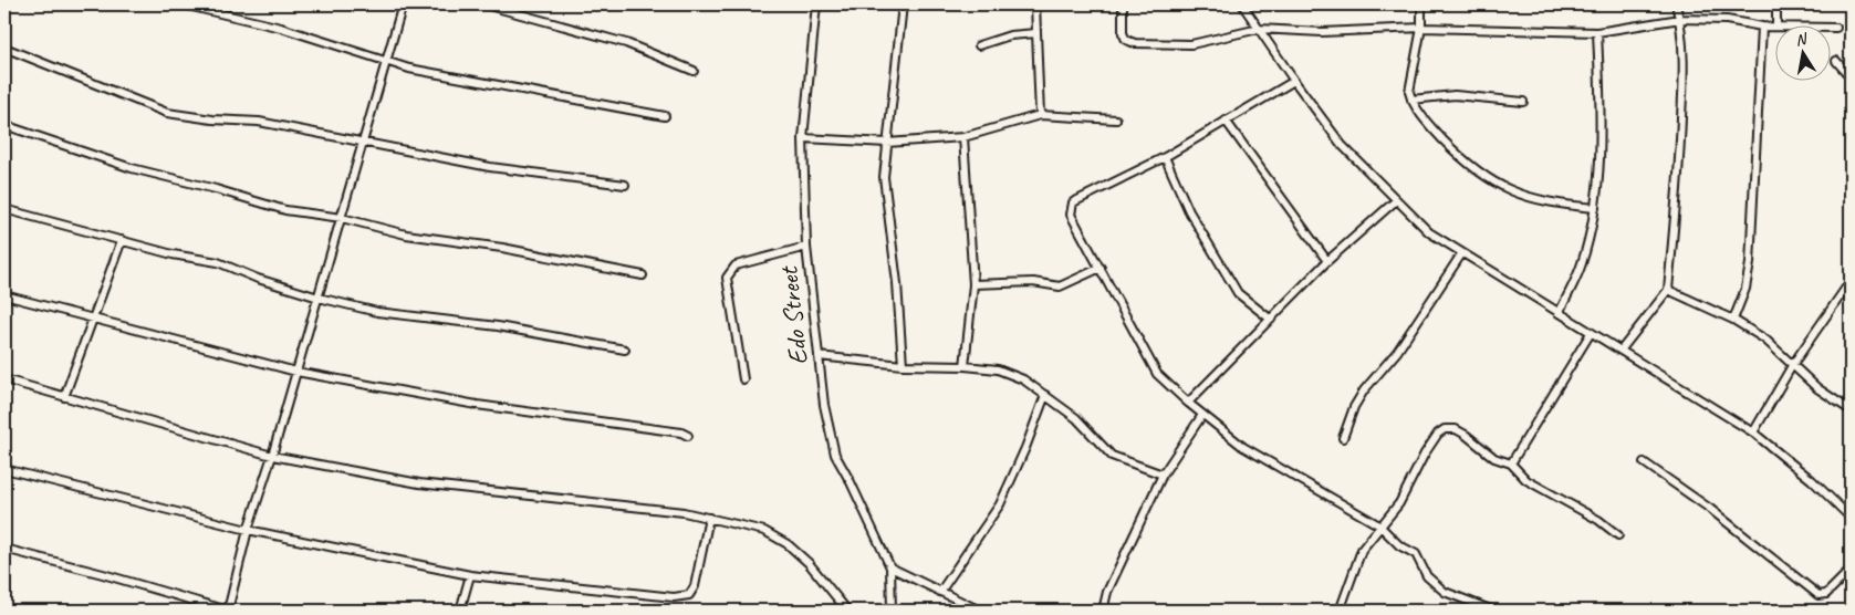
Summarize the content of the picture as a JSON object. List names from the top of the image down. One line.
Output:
{"streets":{"street":["Edo Street"]},"north":"top"}
